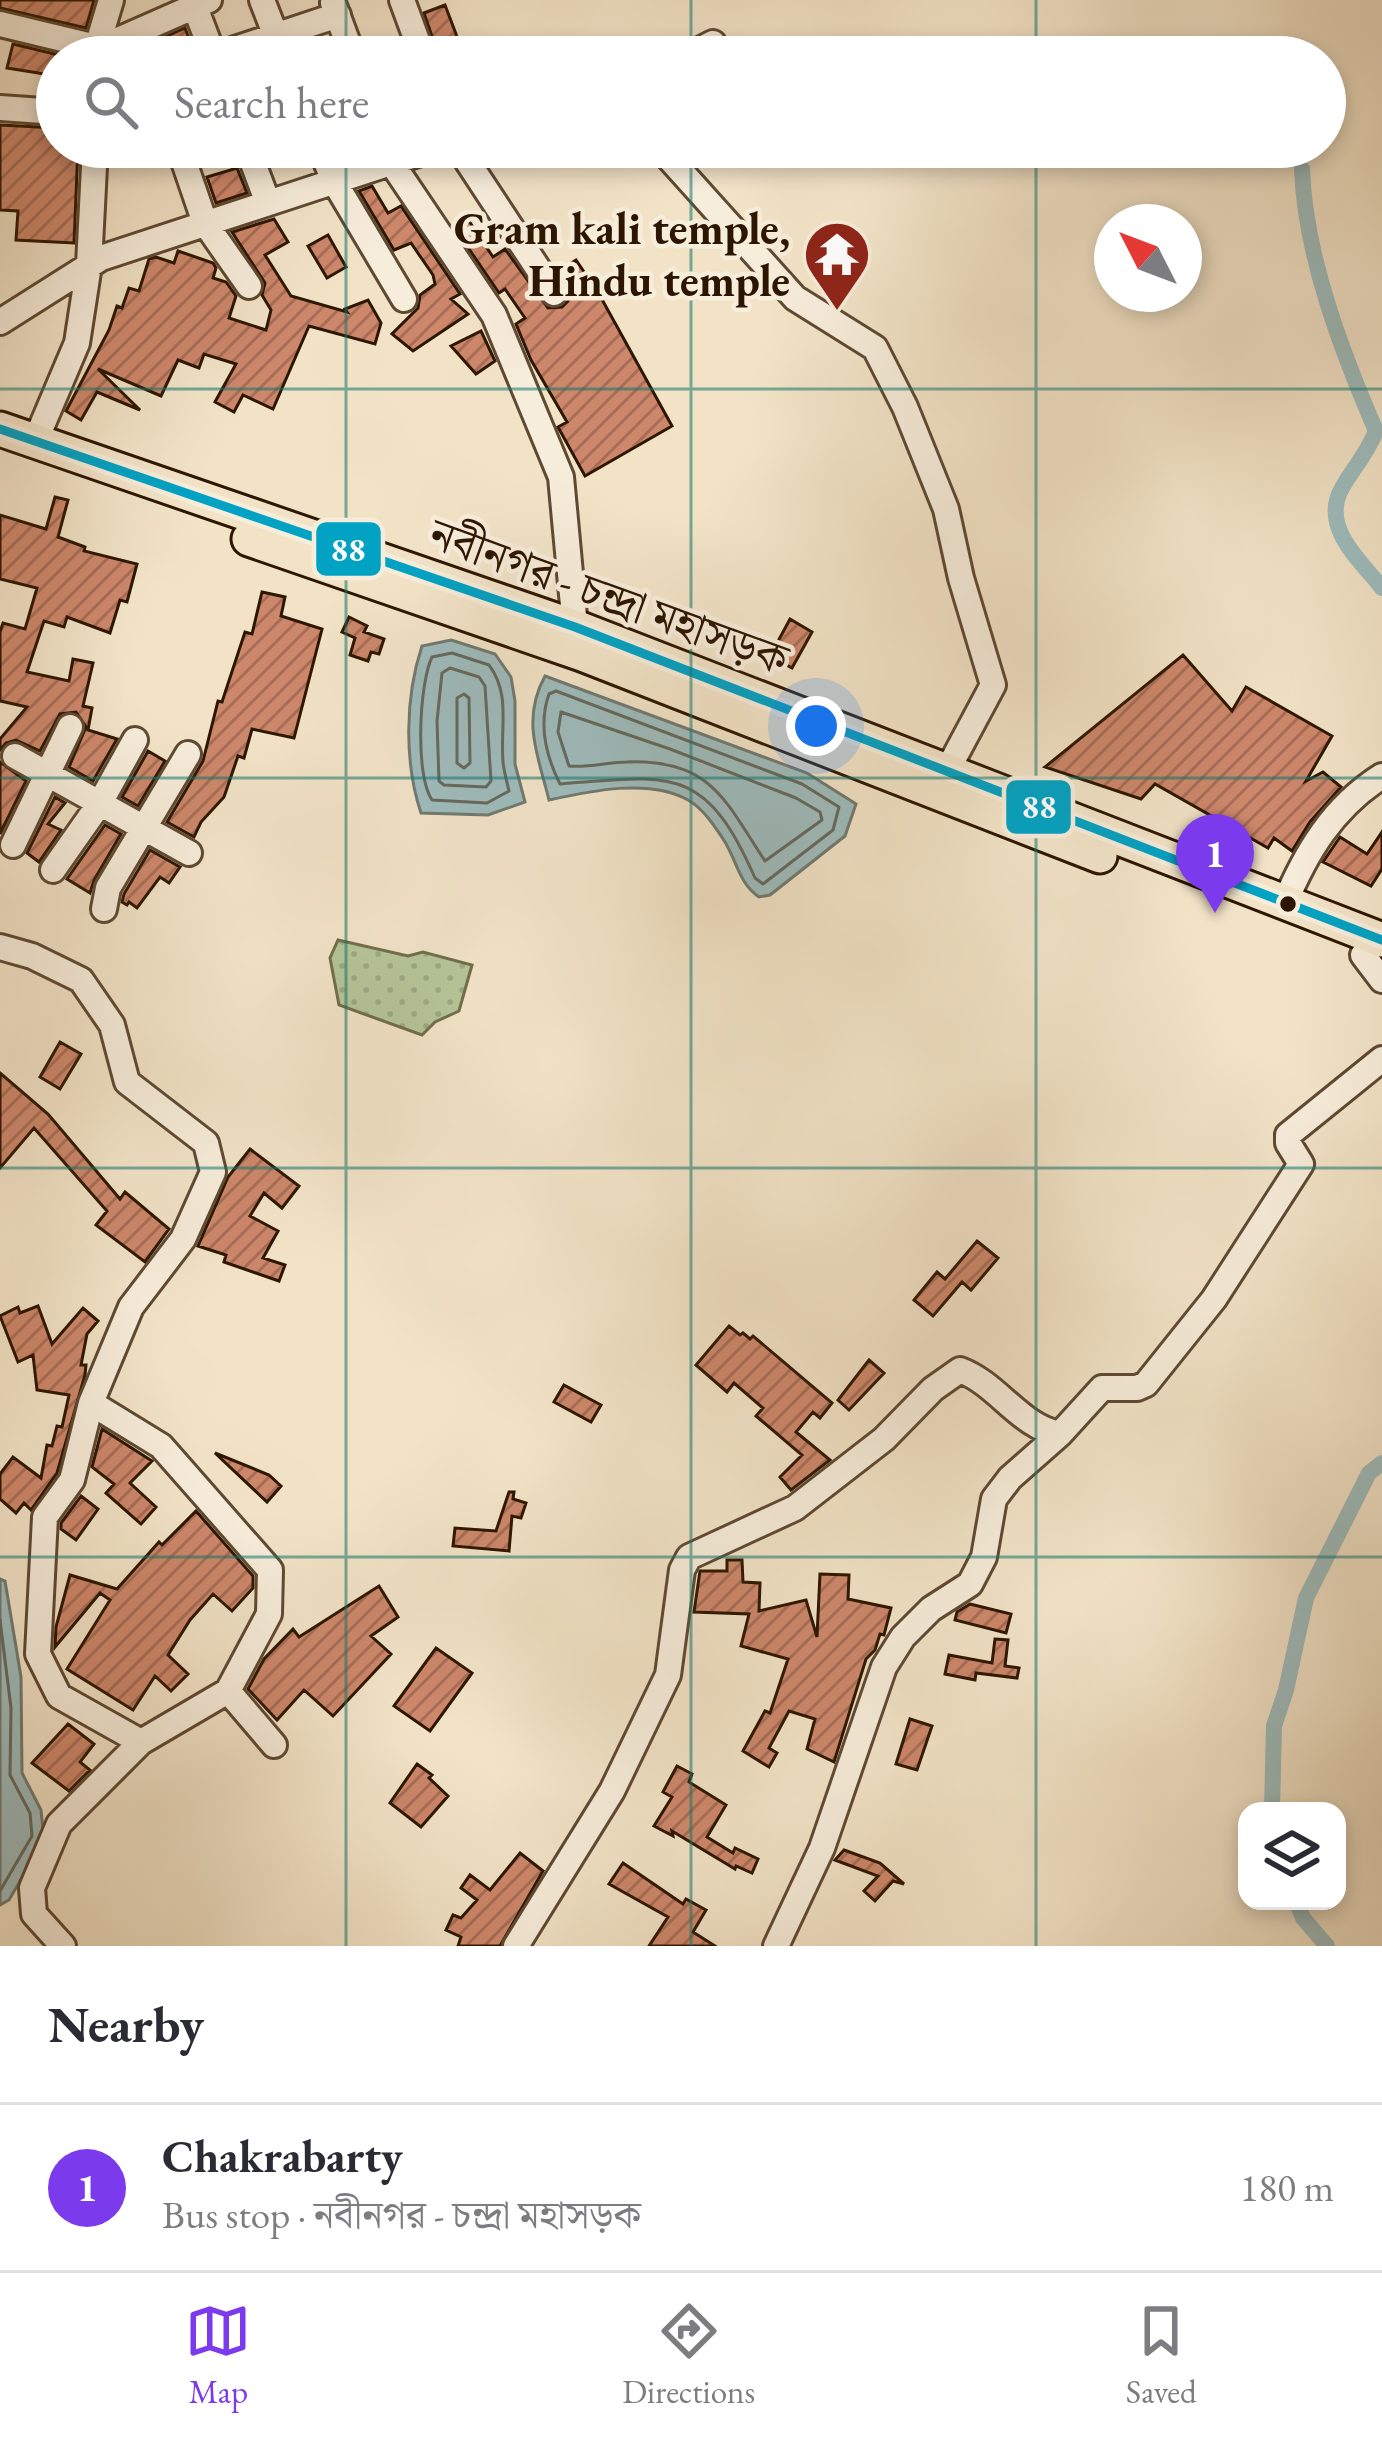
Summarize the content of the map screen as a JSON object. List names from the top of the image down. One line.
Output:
{"streets":{"highway":["নবীনগর - চন্দ্রা মহাসড়ক"]},"places":{"temple":["Gram kali temple, Hindu temple"]},"lines":["transit line 88"],"north":"top left","page":{"search":"Search here","pins":"1","heading":"Nearby","list":[{"mark":"1","name":"Chakrabarty","note":"Bus stop · নবীনগর - চন্দ্রা মহাসড়ক","value":"180 m"}],"nav":["Map","Directions","Saved"]}}
